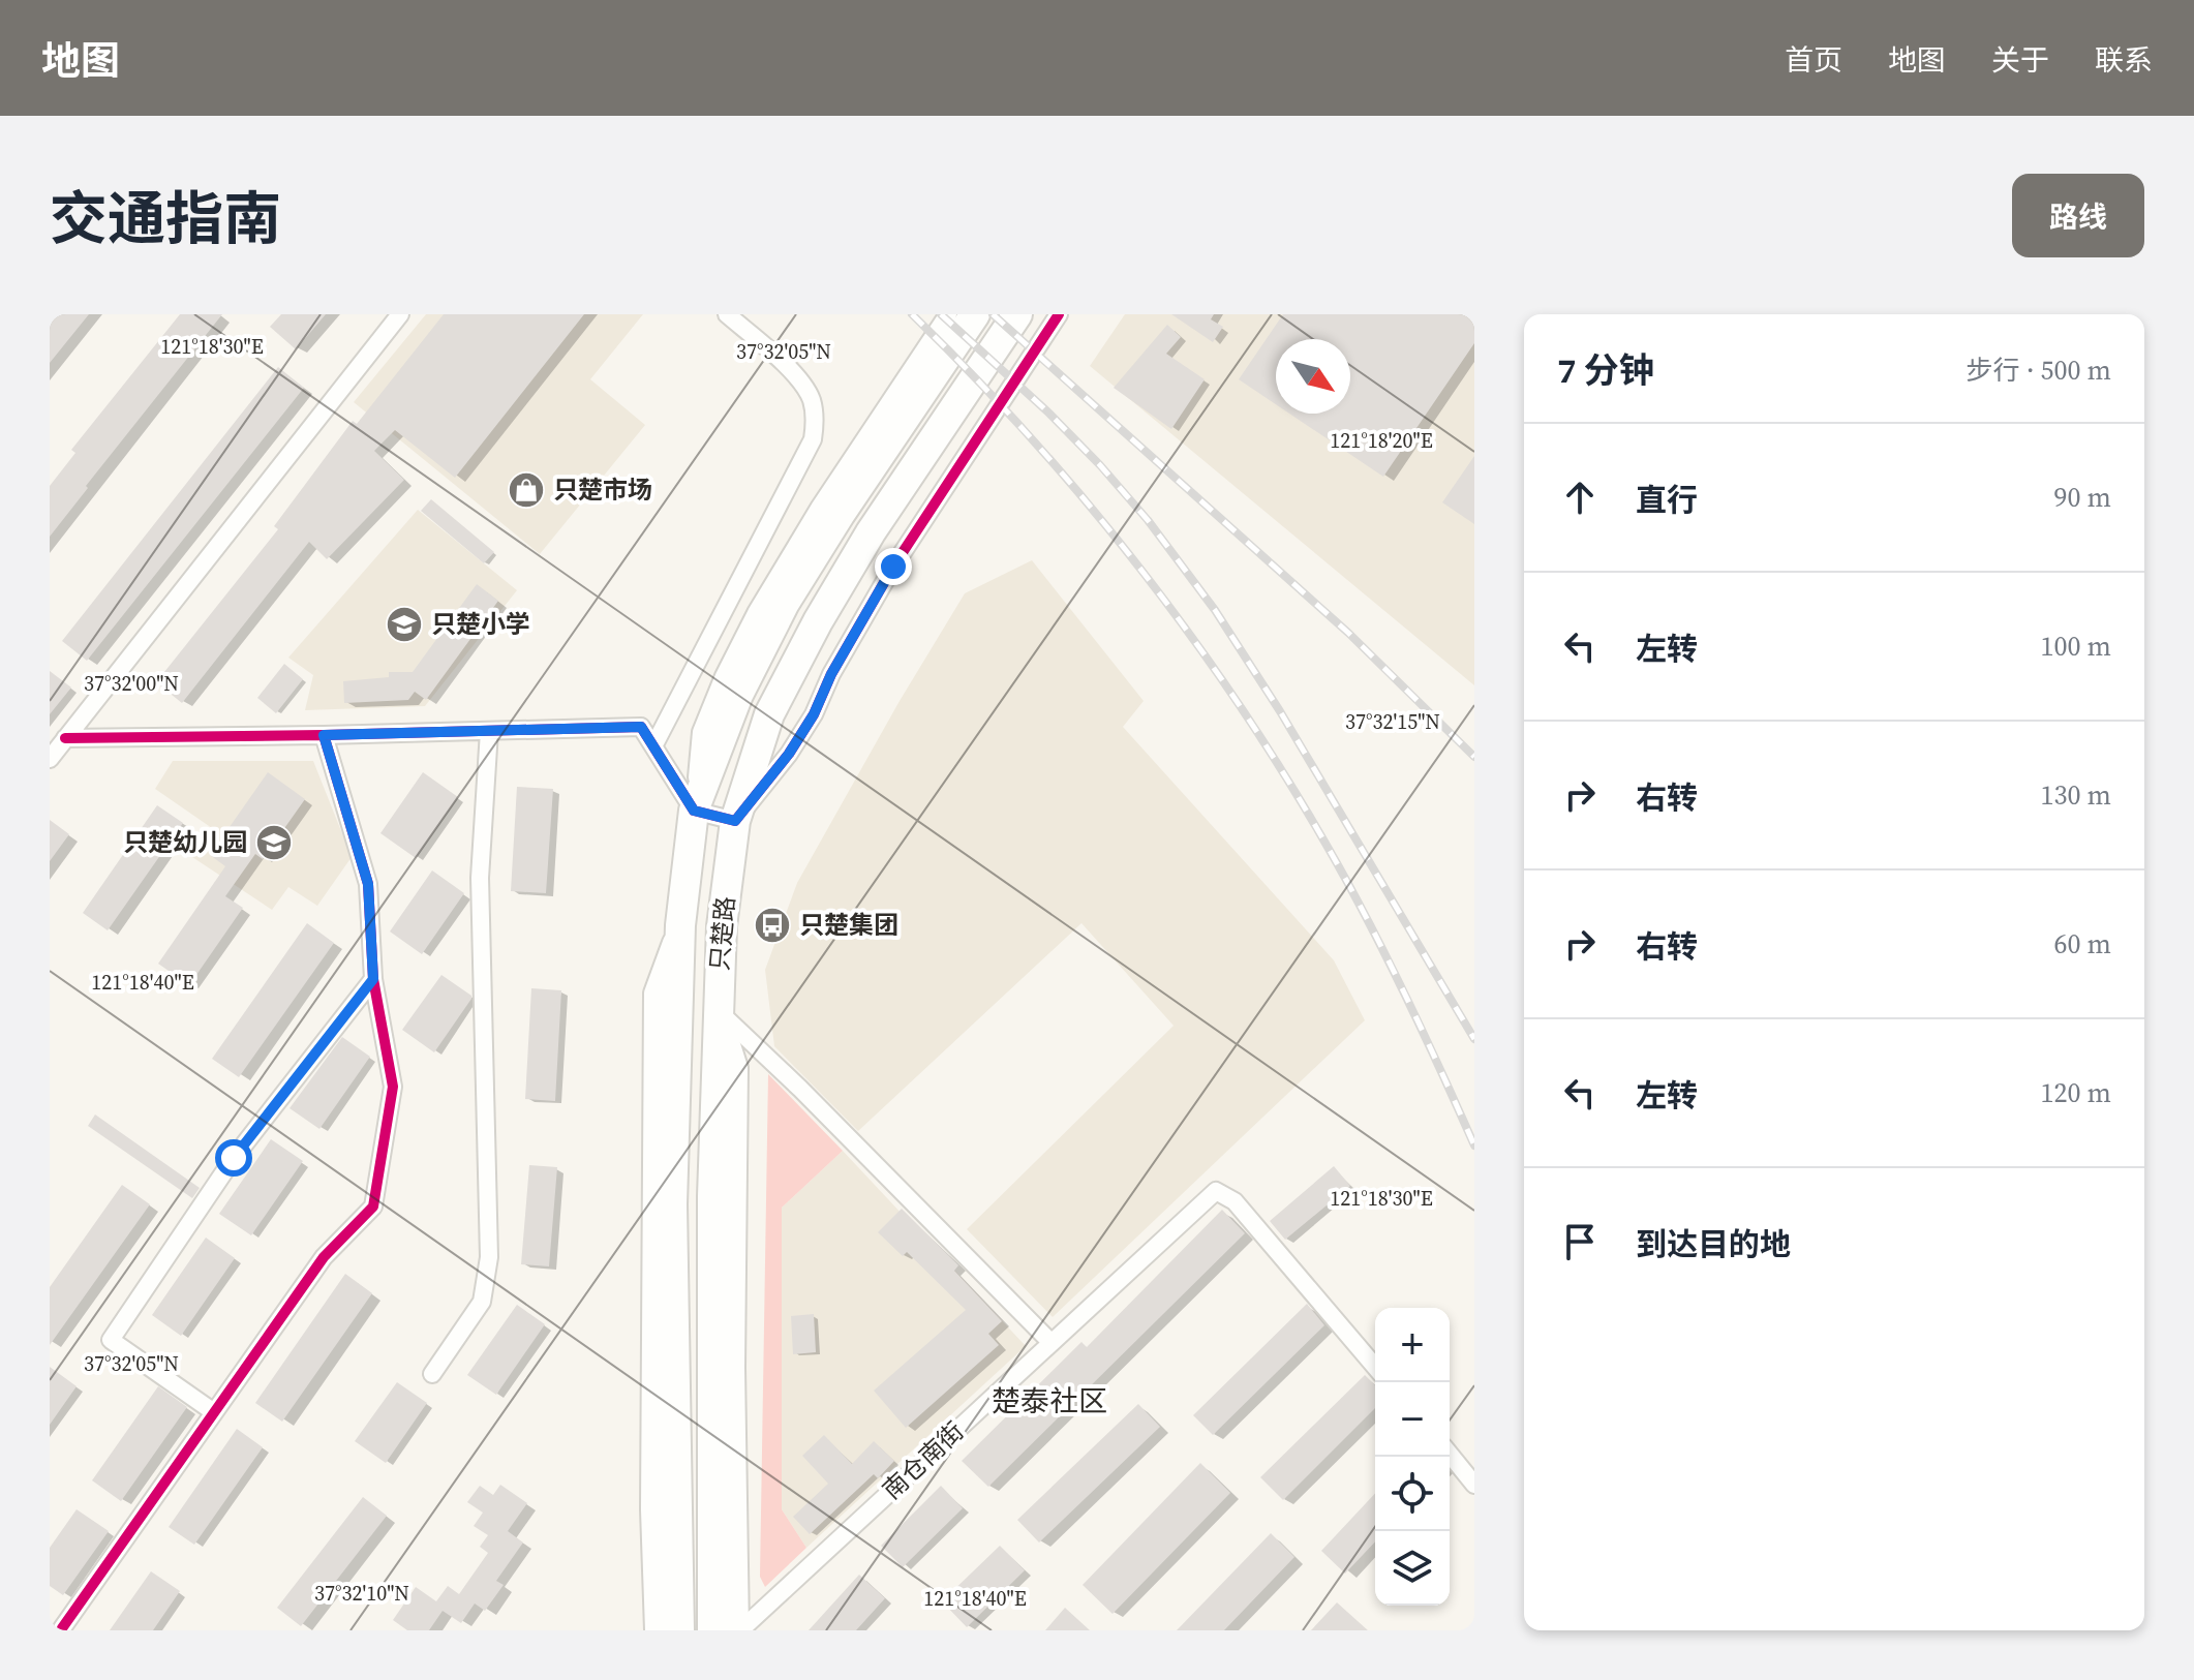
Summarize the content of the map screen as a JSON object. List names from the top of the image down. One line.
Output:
{"streets":{"highway":["只楚路"],"street":["南仓南街"]},"districts":["楚泰社区"],"places":{"shop":["只楚市场"],"school or university":["只楚小学","只楚幼儿园"],"bus stop":["只楚集团"]},"north":"bottom right","page":{"header":"地图","nav":["首页","地图","关于","联系"],"title":"交通指南","buttons":"路线","heading":["7 分钟","步行 · 500 m"],"list":[["直行","90 m"],["左转","100 m"],["右转","130 m"],["右转","60 m"],["左转","120 m"],"到达目的地"],"map_buttons":["+","−"]},"coordinates":["121°18'30\"E","37°32'05\"N","121°18'20\"E","37°32'00\"N","37°32'15\"N","121°18'40\"E","37°32'10\"N"]}
